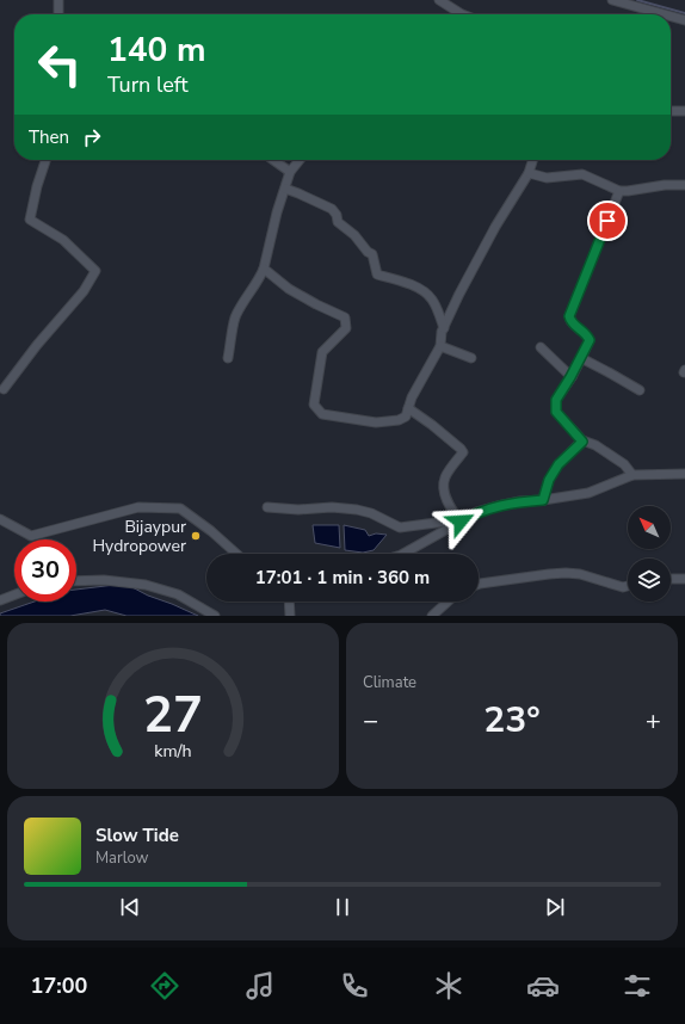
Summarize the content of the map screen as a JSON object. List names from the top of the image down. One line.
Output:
{"places":["Bijaypur Hydropower"],"north":"top left","page":{"turn":["140 m","Turn left"],"then":"Then","limit":"30","trip":"17:01 · 1 min · 360 m","tile":"Climate","heat":["−","23°","+"],"song":["Slow Tide","Marlow"],"tabs":"17:00","gauge":["27","km/h"]}}
